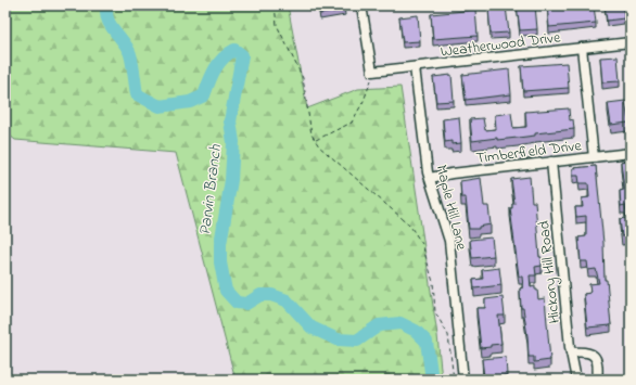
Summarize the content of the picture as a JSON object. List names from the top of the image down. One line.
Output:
{"streets":{"street":["Weatherwood Drive","Timberfield Drive","Maple Hill Lane","Hickory Hill Road"]},"crossings":[["Weatherwood Drive","Maple Hill Lane"],["Timberfield Drive","Maple Hill Lane"],["Timberfield Drive","Hickory Hill Road"]],"water":["Parvin Branch"]}
